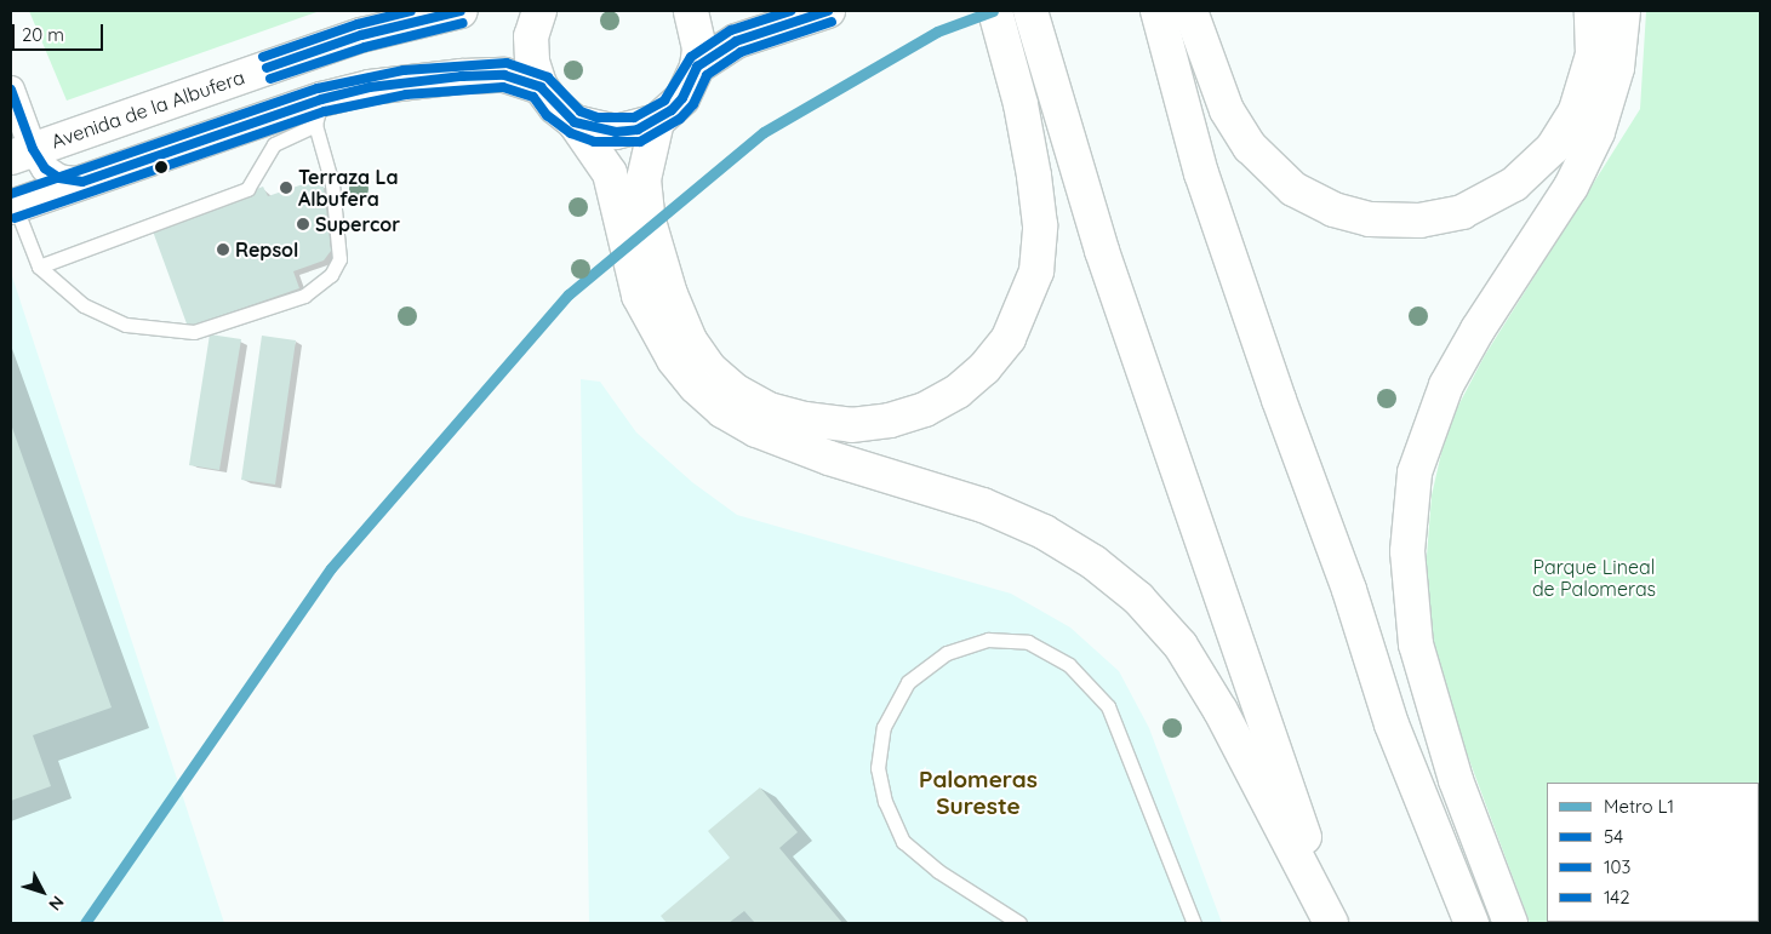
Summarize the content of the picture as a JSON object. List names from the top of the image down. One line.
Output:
{"streets":{"main road":["Avenida de la Albufera"]},"districts":["Palomeras Sureste"],"parks":["Parque Lineal de Palomeras"],"places":["Terraza La Albufera","Supercor","Repsol"],"lines":["metro line L1","transit line 54","transit line 142","transit line 103"],"legend":["Metro L1","54","103","142"],"scale_bar":"20 m","north":"bottom right"}
